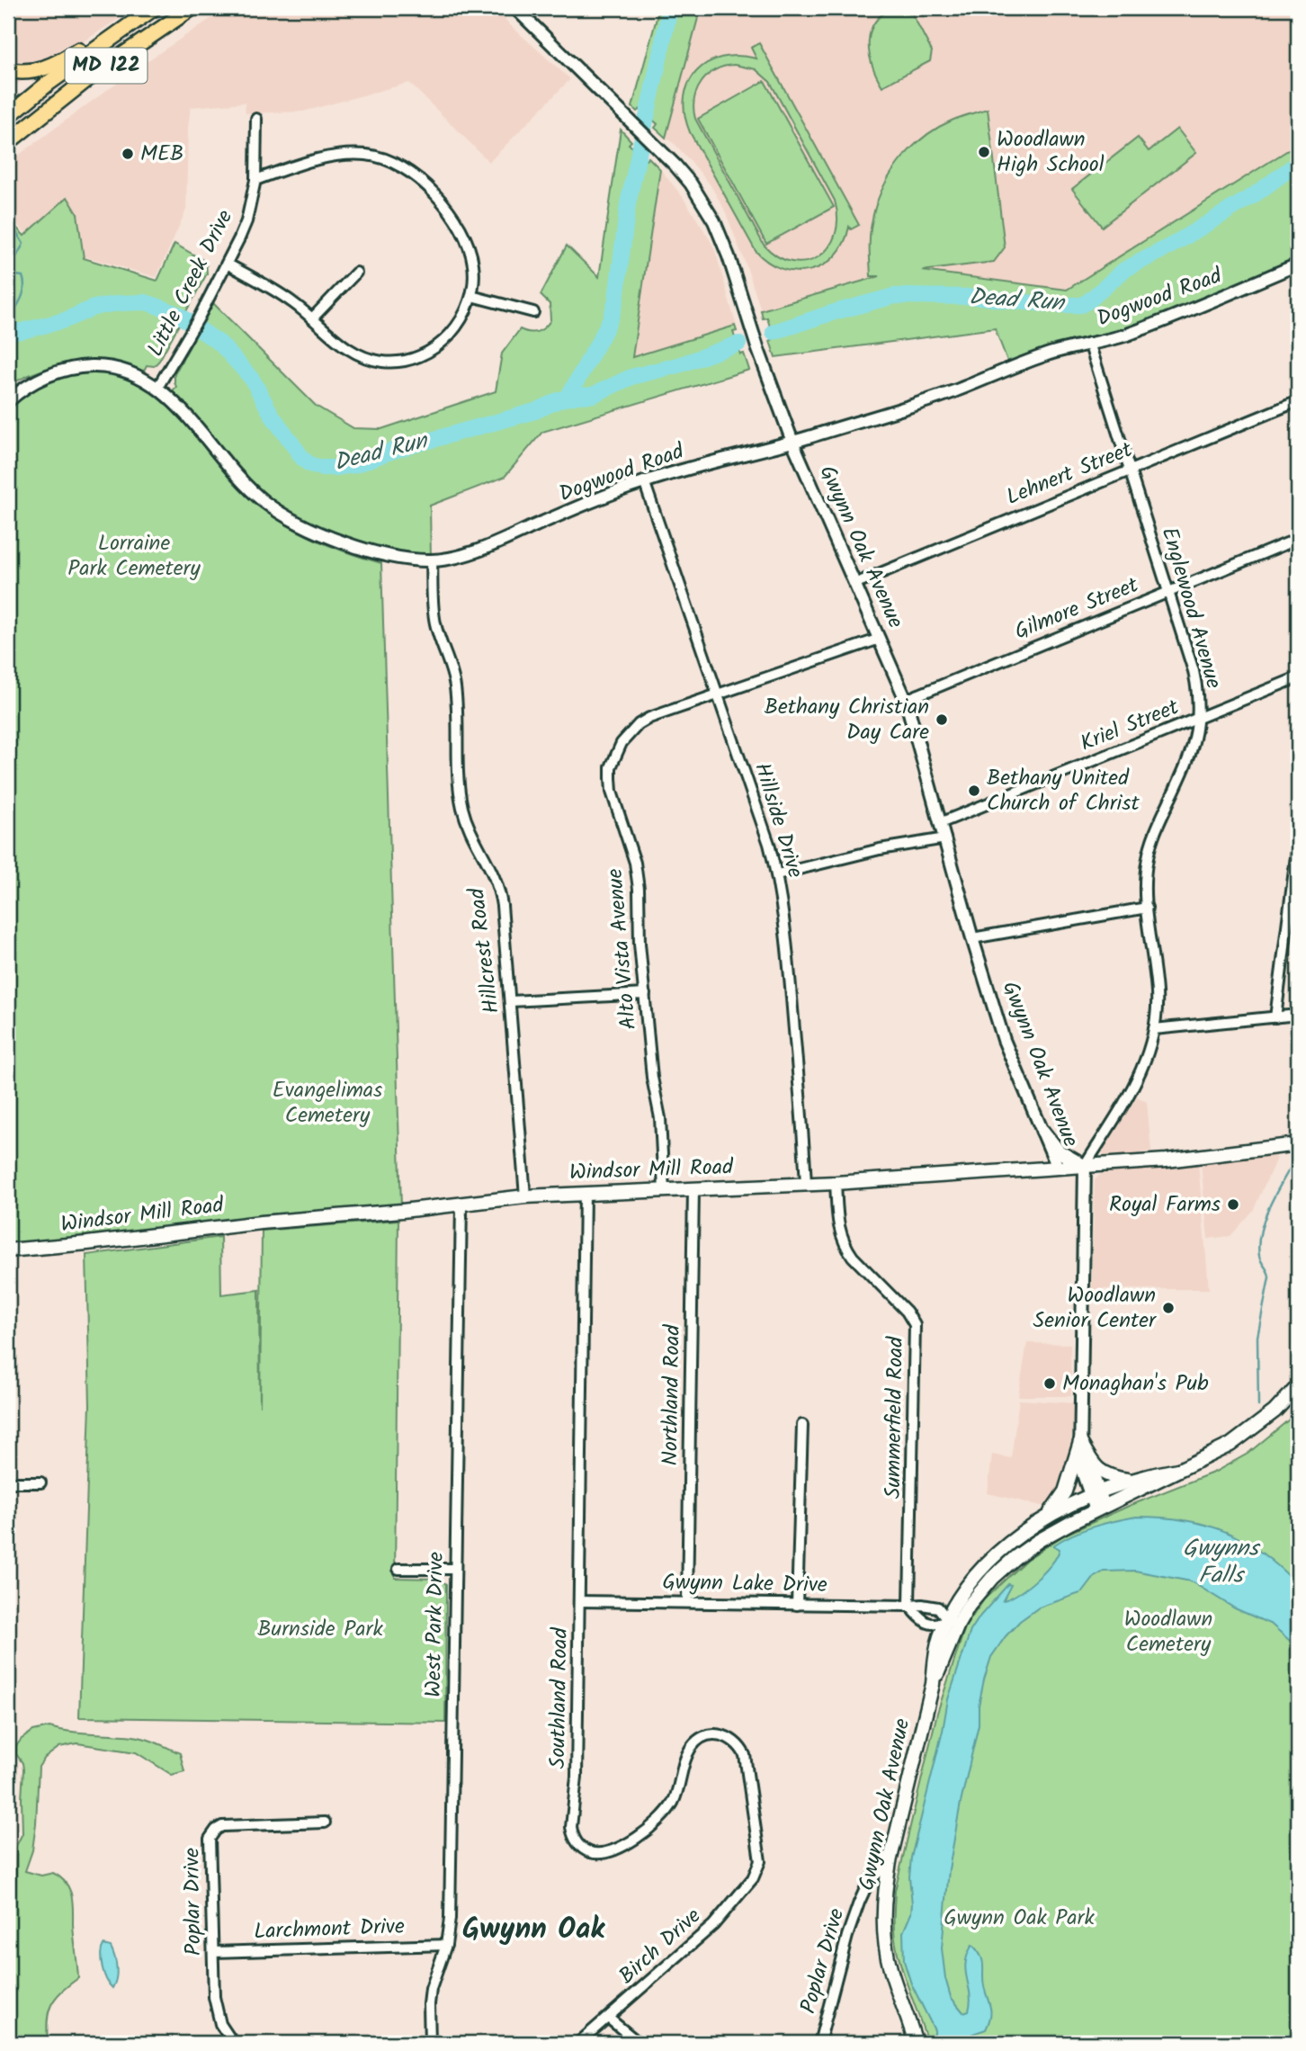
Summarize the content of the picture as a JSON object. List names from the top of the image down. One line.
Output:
{"streets":{"main road":["MD 122","Gwynn Oak Avenue","Windsor Mill Road"],"street":["Little Creek Drive","Dogwood Road","Lehnert Street","Englewood Avenue","Gilmore Street","Kriel Street","Hillside Drive","Alto Vista Avenue","Hillcrest Road","Northland Road","Summerfield Road","Gwynn Lake Drive","West Park Drive","Southland Road","Poplar Drive","Larchmont Drive","Birch Drive"]},"crossings":[["Little Creek Drive","Dogwood Road"],["Dogwood Road","Gwynn Oak Avenue"],["Dogwood Road","Englewood Avenue"],["Dogwood Road","Hillside Drive"],["Dogwood Road","Hillcrest Road"],["Lehnert Street","Gwynn Oak Avenue"],["Lehnert Street","Englewood Avenue"],["Gwynn Oak Avenue","Englewood Avenue"],["Gwynn Oak Avenue","Gilmore Street"],["Gwynn Oak Avenue","Kriel Street"],["Gwynn Oak Avenue","Alto Vista Avenue"],["Gwynn Oak Avenue","Windsor Mill Road"],["Gwynn Oak Avenue","Gwynn Lake Drive"],["Gwynn Oak Avenue","Poplar Drive"],["Englewood Avenue","Gilmore Street"],["Englewood Avenue","Kriel Street"],["Englewood Avenue","Windsor Mill Road"],["Hillside Drive","Alto Vista Avenue"],["Hillside Drive","Windsor Mill Road"],["Alto Vista Avenue","Windsor Mill Road"],["Hillcrest Road","Windsor Mill Road"],["Windsor Mill Road","Northland Road"],["Windsor Mill Road","Summerfield Road"],["Windsor Mill Road","West Park Drive"],["Windsor Mill Road","Southland Road"],["Northland Road","Gwynn Lake Drive"],["Summerfield Road","Gwynn Lake Drive"],["Gwynn Lake Drive","Southland Road"],["West Park Drive","Larchmont Drive"],["Southland Road","Birch Drive"],["Poplar Drive","Larchmont Drive"]],"districts":["Gwynn Oak"],"water":["Dead Run","Gwynns Falls"],"parks":["Lorraine Park Cemetery","Evangelimas Cemetery","Woodlawn Cemetery","Burnside Park","Gwynn Oak Park"],"places":["Woodlawn High School","MEB","Bethany Christian Day Care","Bethany United Church of Christ","Royal Farms","Woodlawn Senior Center","Monaghan's Pub"]}
